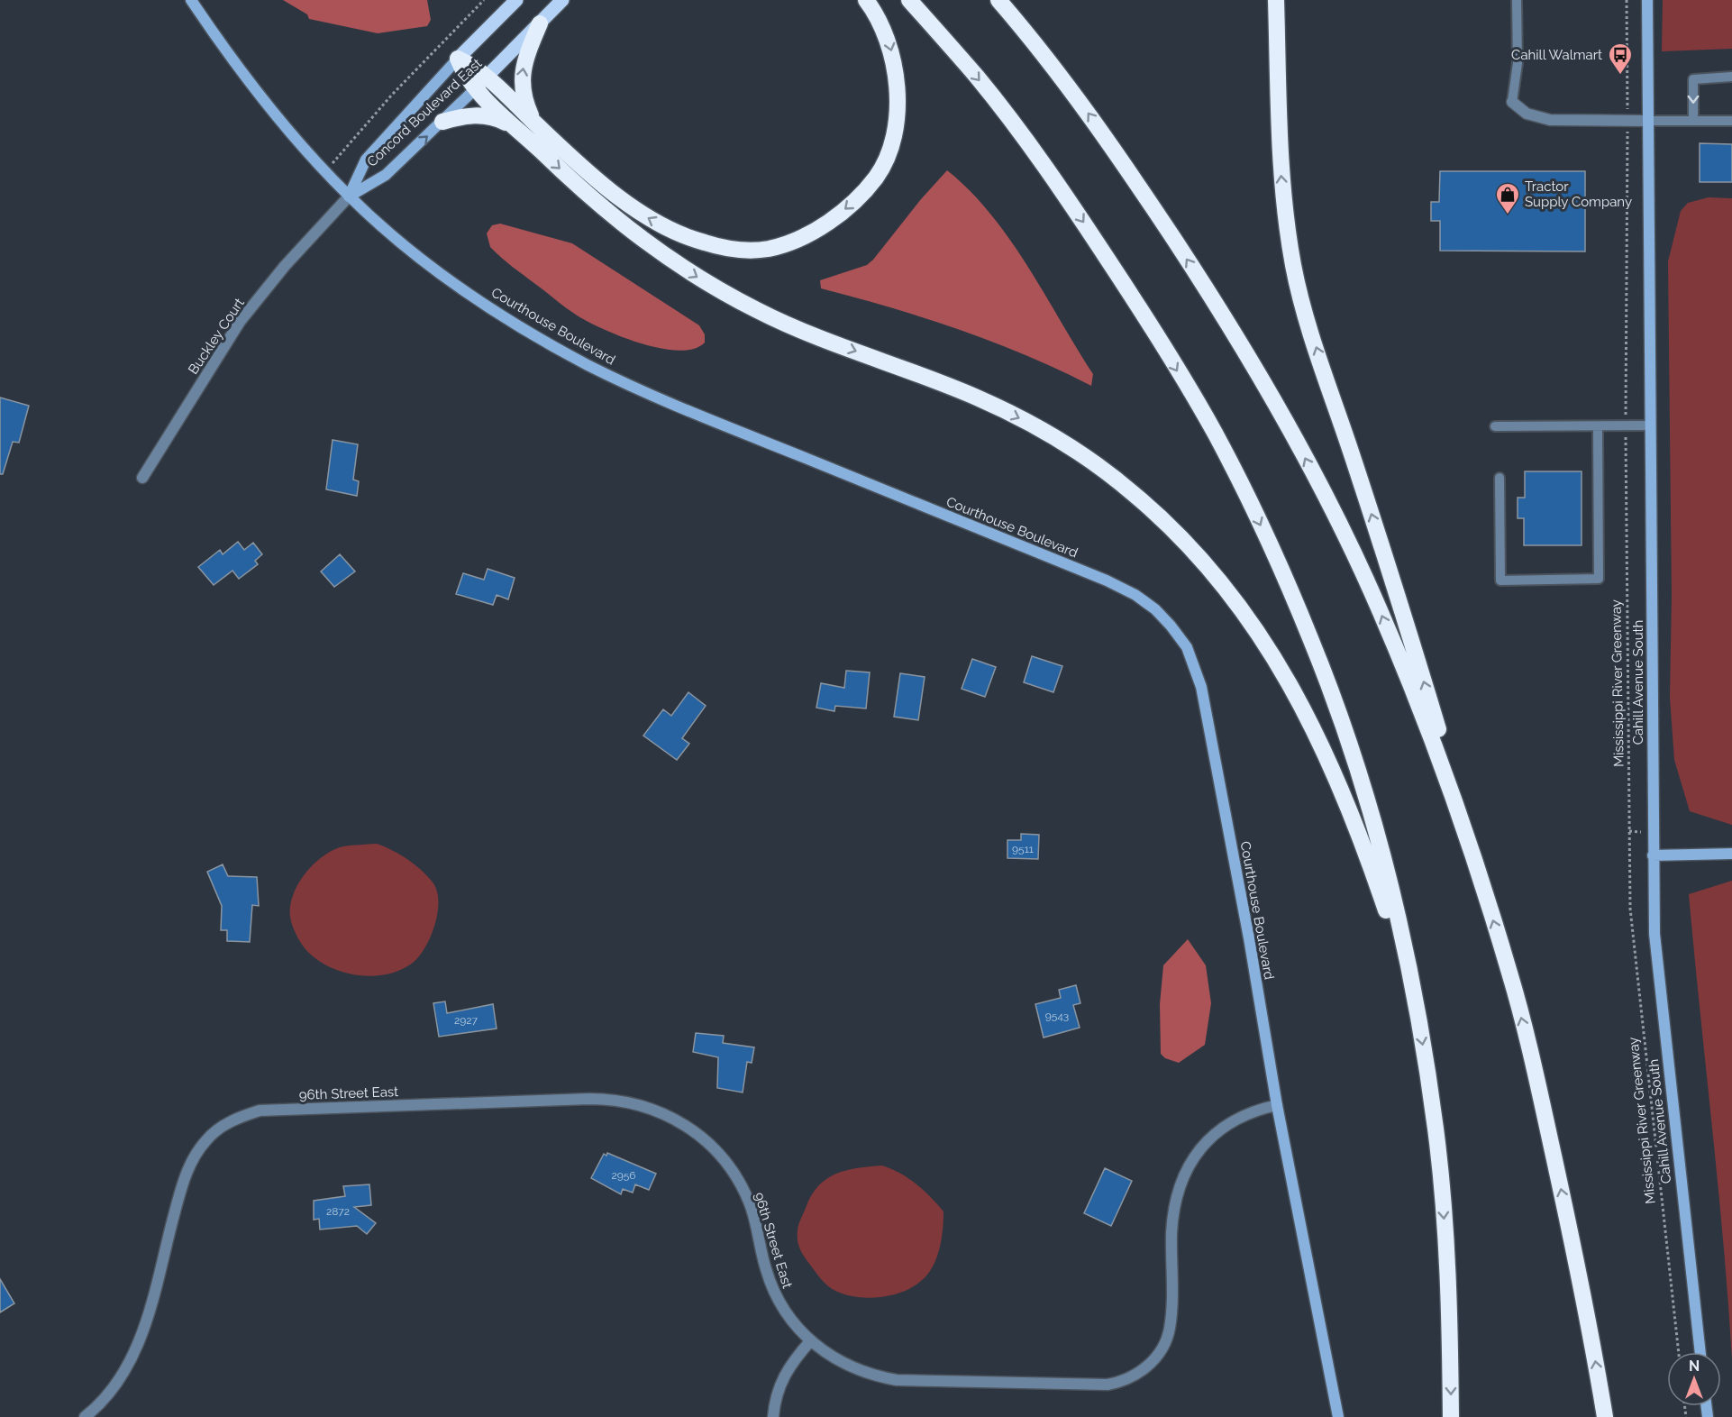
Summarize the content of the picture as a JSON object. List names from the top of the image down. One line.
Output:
{"streets":{"main road":["Concord Boulevard East"],"street":["Courthouse Boulevard","Buckley Court","Cahill Avenue South","96th Street East"],"path":["Mississippi River Greenway"]},"crossings":[["Concord Boulevard East","Courthouse Boulevard"],["Concord Boulevard East","Buckley Court"],["Courthouse Boulevard","Buckley Court"],["Courthouse Boulevard","96th Street East"]],"places":{"bus stop":["Cahill Walmart"],"shop":["Tractor Supply Company"]},"house_numbers":["9511","9543","2927","2956","2872"],"north":"top"}
